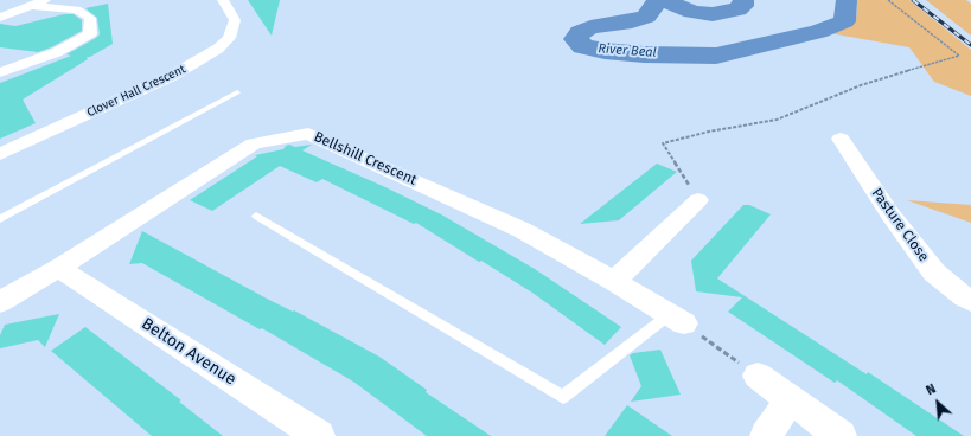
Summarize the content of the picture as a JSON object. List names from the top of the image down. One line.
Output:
{"streets":{"street":["Clover Hall Crescent","Bellshill Crescent","Pasture Close","Belton Avenue"]},"crossings":[["Bellshill Crescent","Belton Avenue"]],"water":["River Beal"],"north":"top left"}
